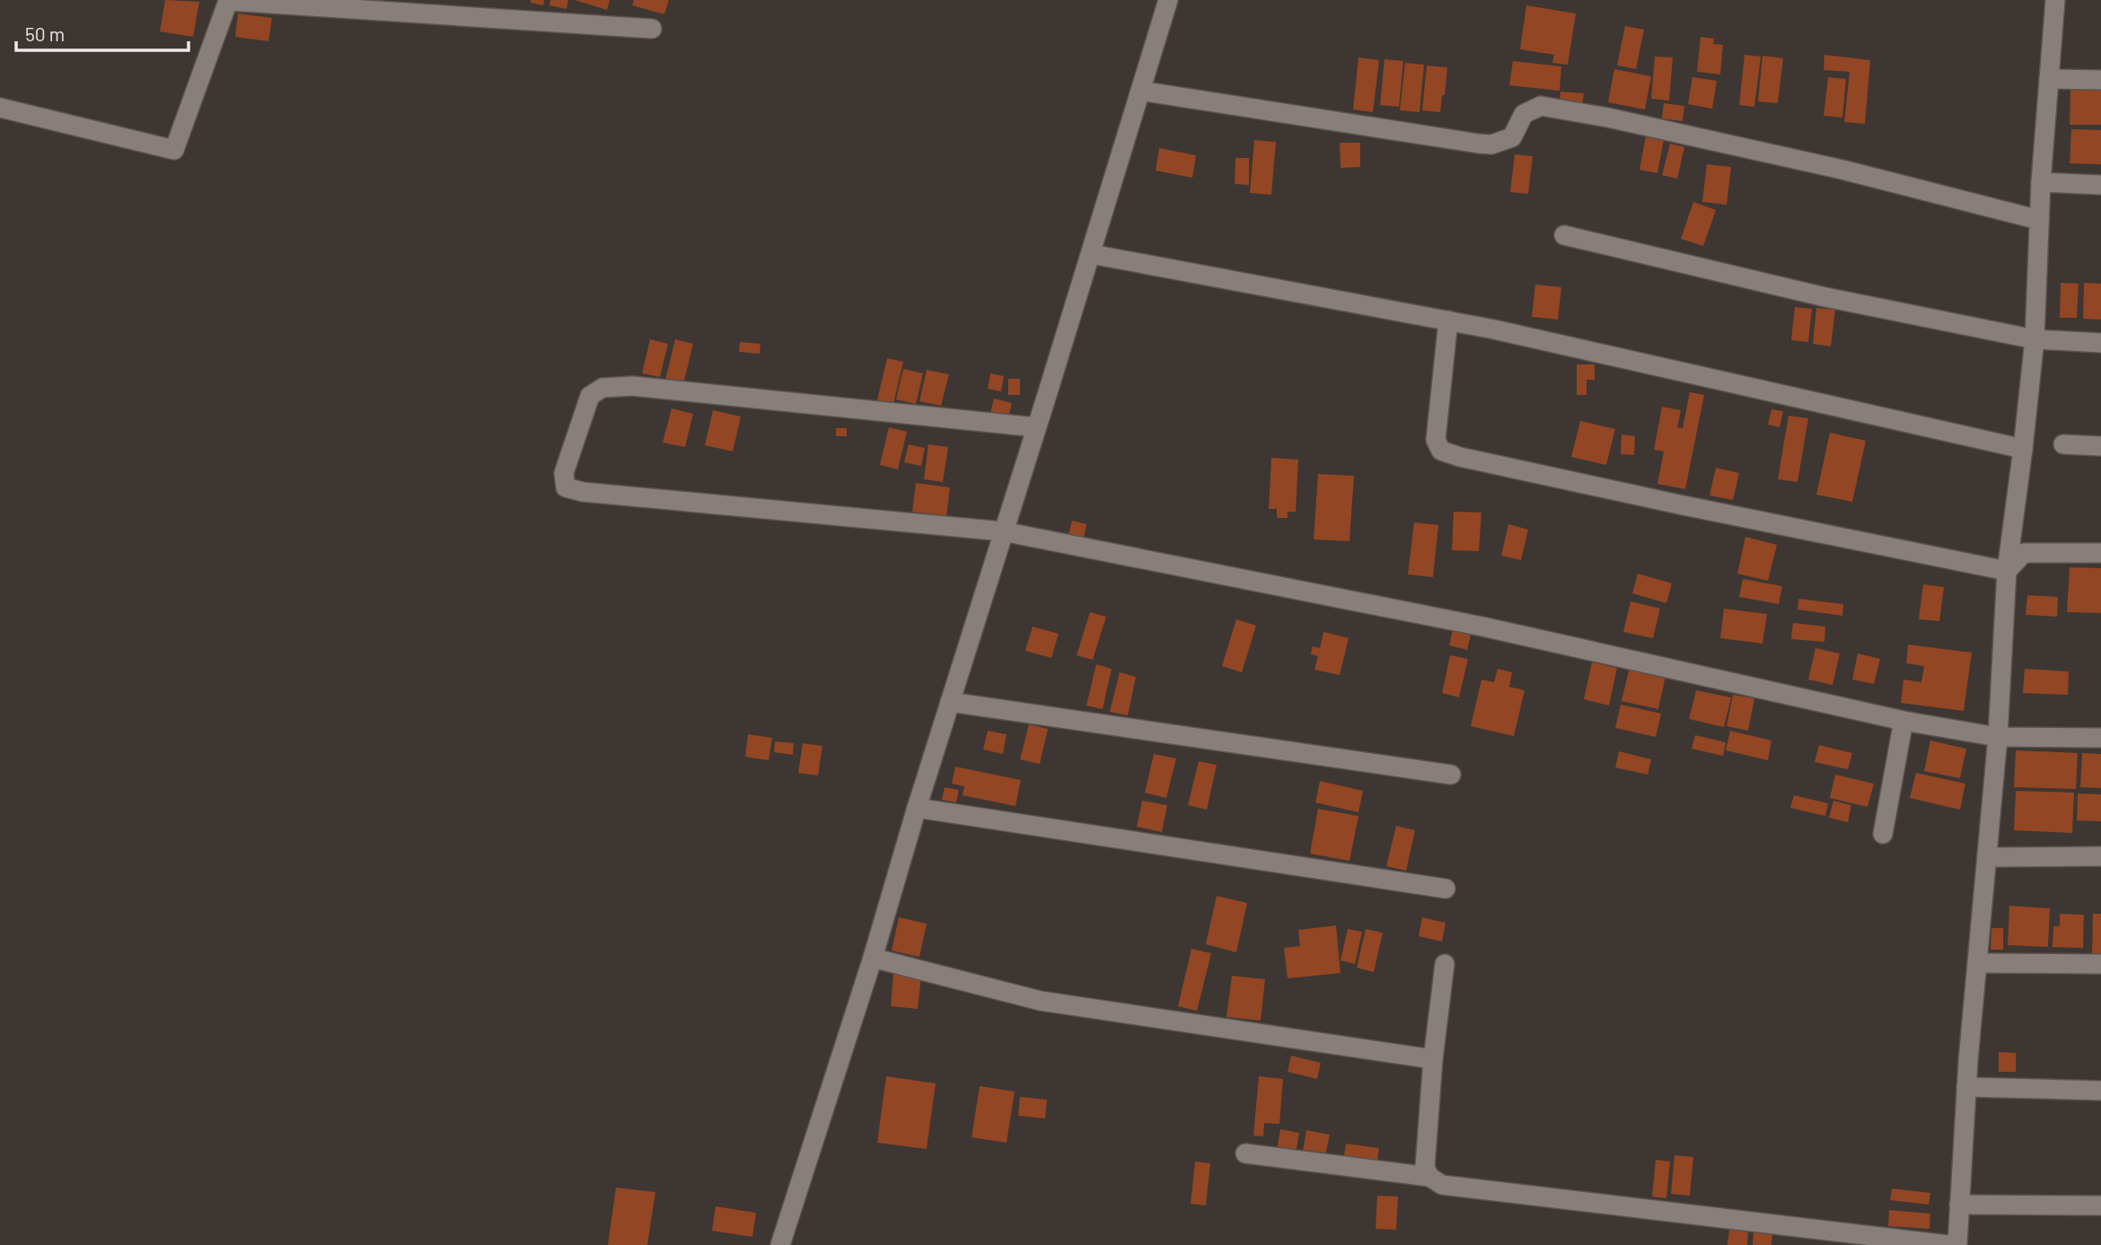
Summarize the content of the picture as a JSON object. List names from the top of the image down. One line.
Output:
{"scale_bar":"50 m"}
